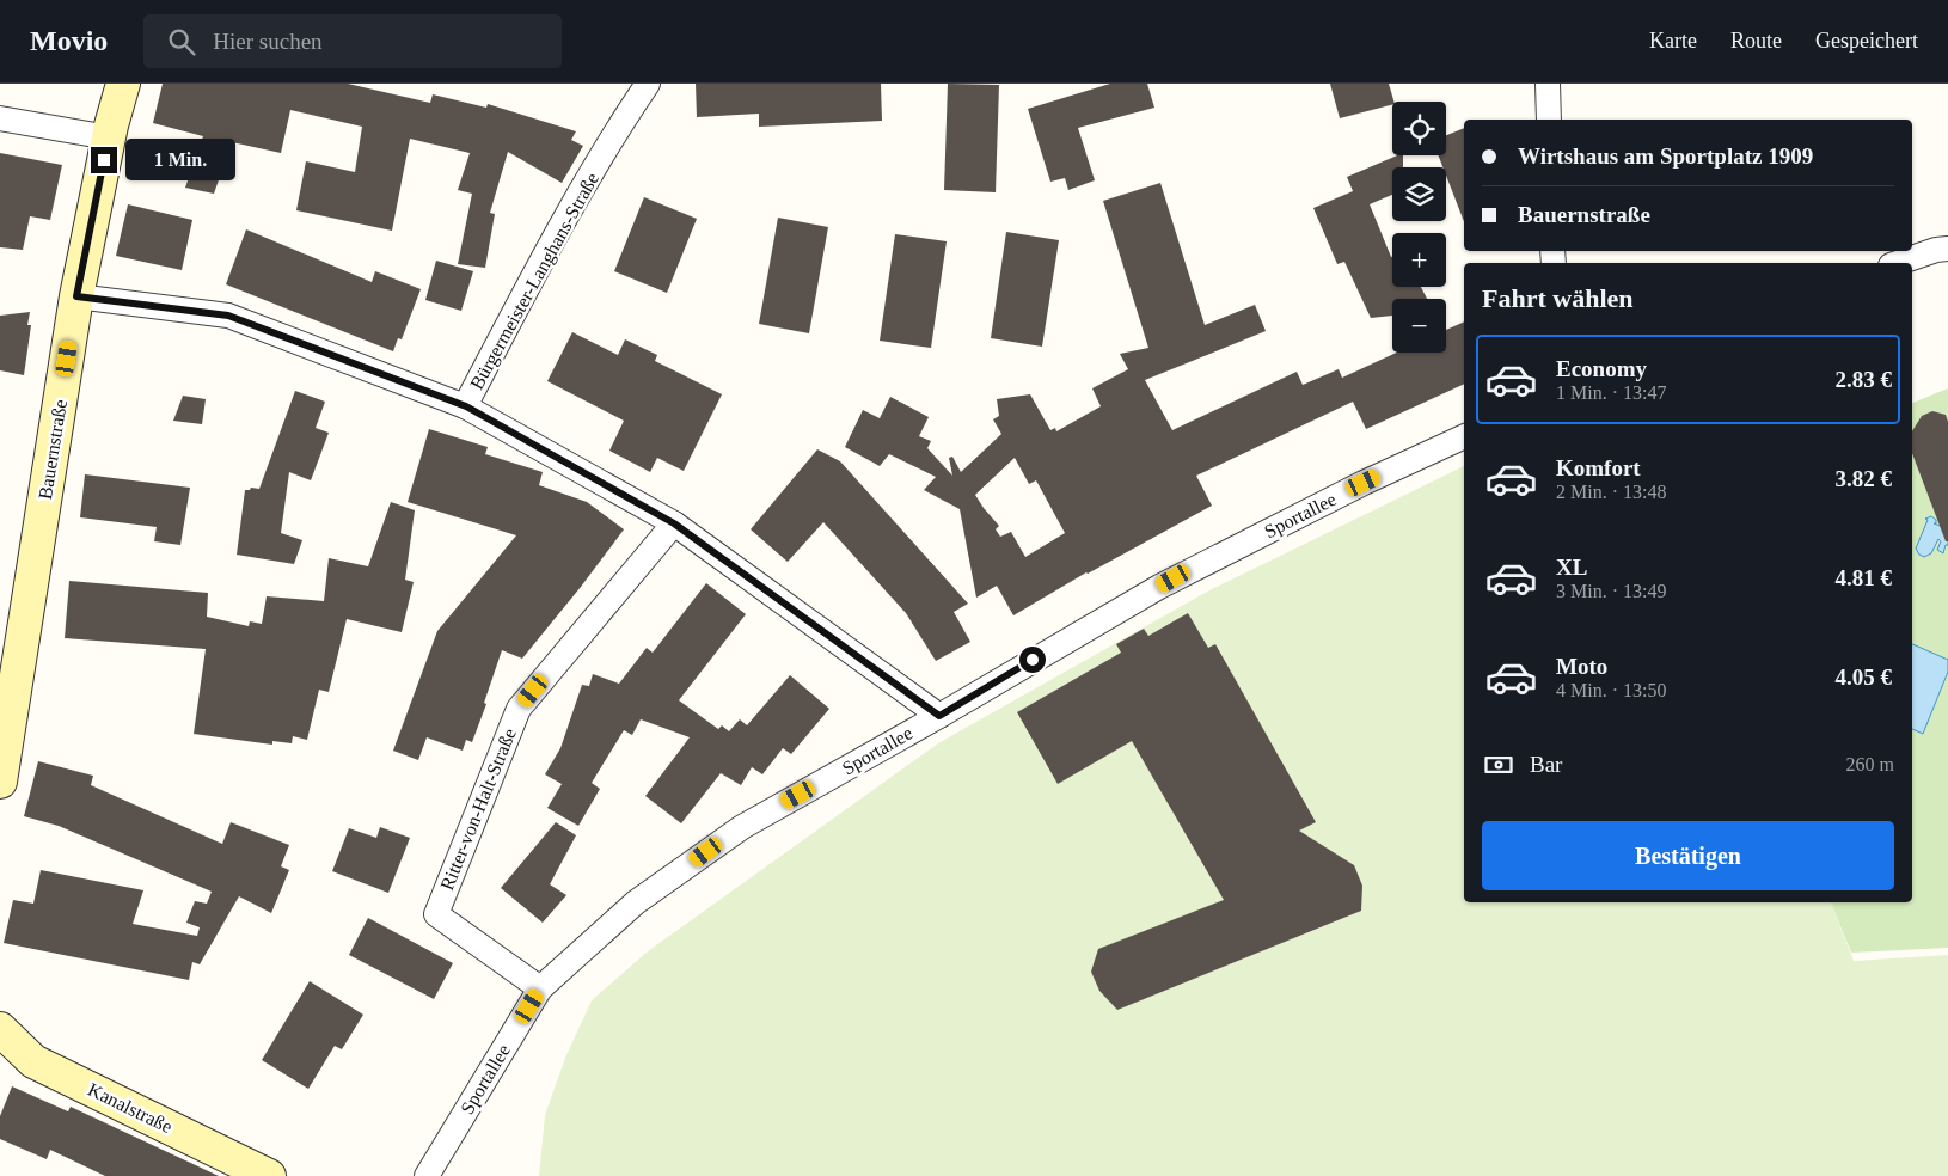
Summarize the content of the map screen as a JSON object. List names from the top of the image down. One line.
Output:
{"streets":{"main road":["Bauernstraße","Kanalstraße"],"street":["Bürgermeister-Langhans-Straße","Sportallee","Ritter-von-Halt-Straße"]},"crossings":[["Bürgermeister-Langhans-Straße","Bauernstraße"],["Sportallee","Ritter-von-Halt-Straße"]],"page":{"header":"Movio","search":"Hier suchen","nav":["Karte","Route","Gespeichert"],"map_buttons":["+","−"],"banner":["Wirtshaus am Sportplatz 1909","Bauernstraße"],"bubble":"1 Min.","heading":"Fahrt wählen","list":[{"name":"Economy","note":"1 Min. · 13:47","value":"2.83 €"},{"name":"Komfort","note":"2 Min. · 13:48","value":"3.82 €"},{"name":"XL","note":"3 Min. · 13:49","value":"4.81 €"},{"name":"Moto","note":"4 Min. · 13:50","value":"4.05 €"}],"pay":["Bar","260 m"],"buttons":"Bestätigen"}}
